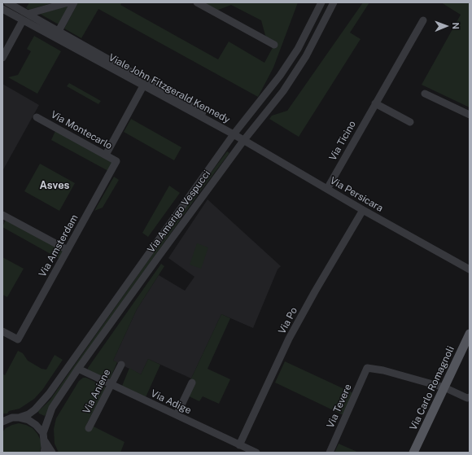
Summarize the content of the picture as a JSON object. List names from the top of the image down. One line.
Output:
{"streets":{"main road":["Via Carlo Romagnoli"],"street":["Viale John Fitzgerald Kennedy","Via Montecarlo","Via Ticino","Via Persicara","Via Amerigo Vespucci","Via Amsterdam","Via Po","Via Aniene","Via Adige","Via Tevere"]},"crossings":[["Viale John Fitzgerald Kennedy","Via Persicara"],["Viale John Fitzgerald Kennedy","Via Amerigo Vespucci"],["Via Montecarlo","Via Amsterdam"],["Via Ticino","Via Persicara"],["Via Persicara","Via Amerigo Vespucci"],["Via Persicara","Via Po"],["Via Amerigo Vespucci","Via Adige"],["Via Po","Via Adige"],["Via Carlo Romagnoli","Via Tevere"],["Via Aniene","Via Adige"]],"districts":["Asves"],"north":"right"}
